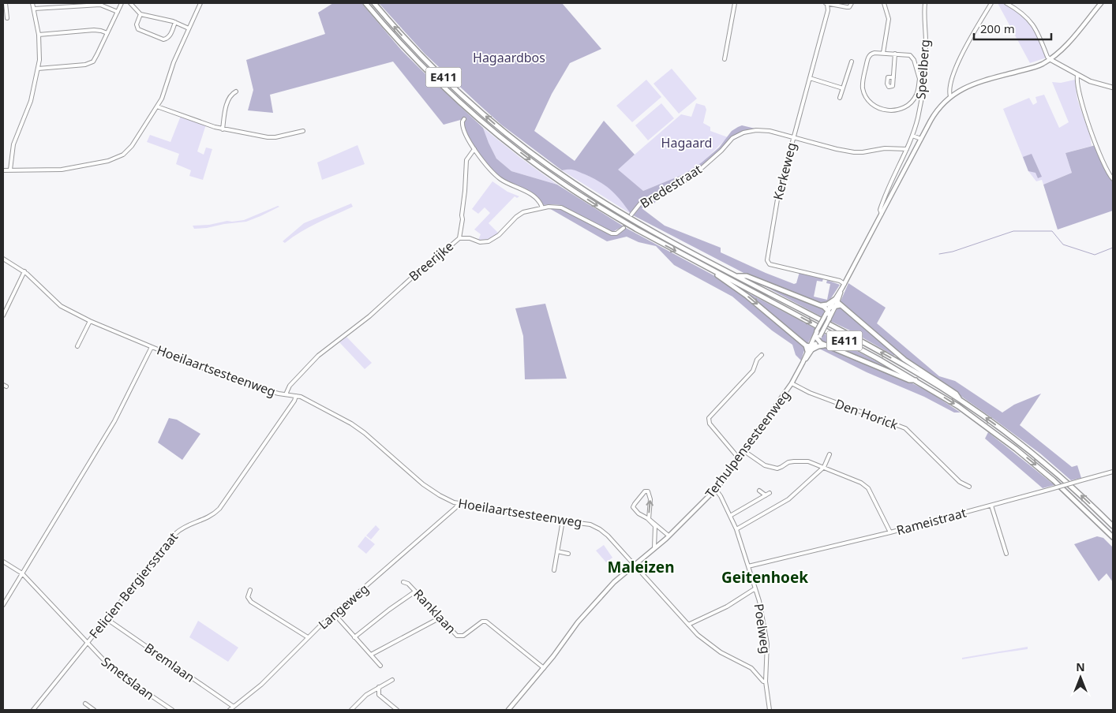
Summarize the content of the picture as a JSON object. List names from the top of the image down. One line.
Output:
{"streets":{"highway":["E411"],"main road":["Terhulpensesteenweg"],"street":["Speelberg","Kerkeweg","Bredestraat","Breerijke","Hoeilaartsesteenweg","Den Horick","Rameistraat","Felicien Bergiersstraat","Langeweg","Ranklaan","Poelweg","Bremlaan","Smetslaan"]},"crossings":[["Speelberg","Bredestraat"],["Kerkeweg","Bredestraat"],["Breerijke","Hoeilaartsesteenweg"],["Hoeilaartsesteenweg","Terhulpensesteenweg"],["Hoeilaartsesteenweg","Felicien Bergiersstraat"],["Hoeilaartsesteenweg","Langeweg"],["Hoeilaartsesteenweg","Poelweg"],["Den Horick","Terhulpensesteenweg"],["Terhulpensesteenweg","Ranklaan"],["Terhulpensesteenweg","Poelweg"],["Rameistraat","Poelweg"],["Felicien Bergiersstraat","Bremlaan"],["Felicien Bergiersstraat","Smetslaan"],["Langeweg","Bremlaan"]],"districts":["Maleizen","Geitenhoek"],"parks":["Hagaardbos","Hagaard"],"scale_bar":"200 m","north":"top"}
